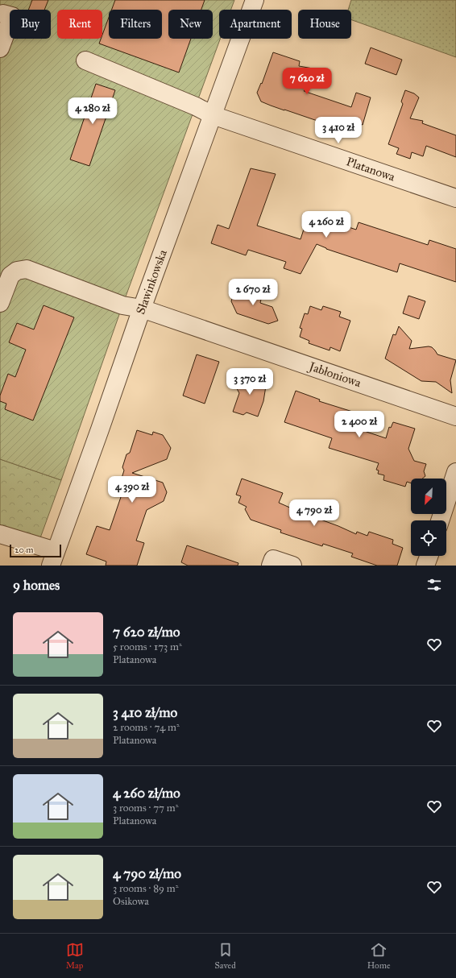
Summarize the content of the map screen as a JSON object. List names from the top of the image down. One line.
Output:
{"streets":{"street":["Platanowa","Sławinkowska","Jabłoniowa"]},"crossings":[["Platanowa","Sławinkowska"],["Sławinkowska","Jabłoniowa"]],"scale_bar":"20 m","north":"bottom left","page":{"chip":["Buy","Rent","Filters","New","Apartment","House"],"price":["7 620 zł","4 280 zł","3 410 zł","4 260 zł","2 670 zł","3 370 zł","2 400 zł","4 390 zł","4 790 zł"],"scale":"20 m","heading":"9 homes","list":[{"name":"7 620 zł/mo","note":"5 rooms · 173 m² · Platanowa"},{"name":"3 410 zł/mo","note":"2 rooms · 74 m² · Platanowa"},{"name":"4 260 zł/mo","note":"3 rooms · 77 m² · Platanowa"},{"name":"4 790 zł/mo","note":"3 rooms · 89 m² · Osikowa"}],"tabs":["Map","Saved","Home"]}}
